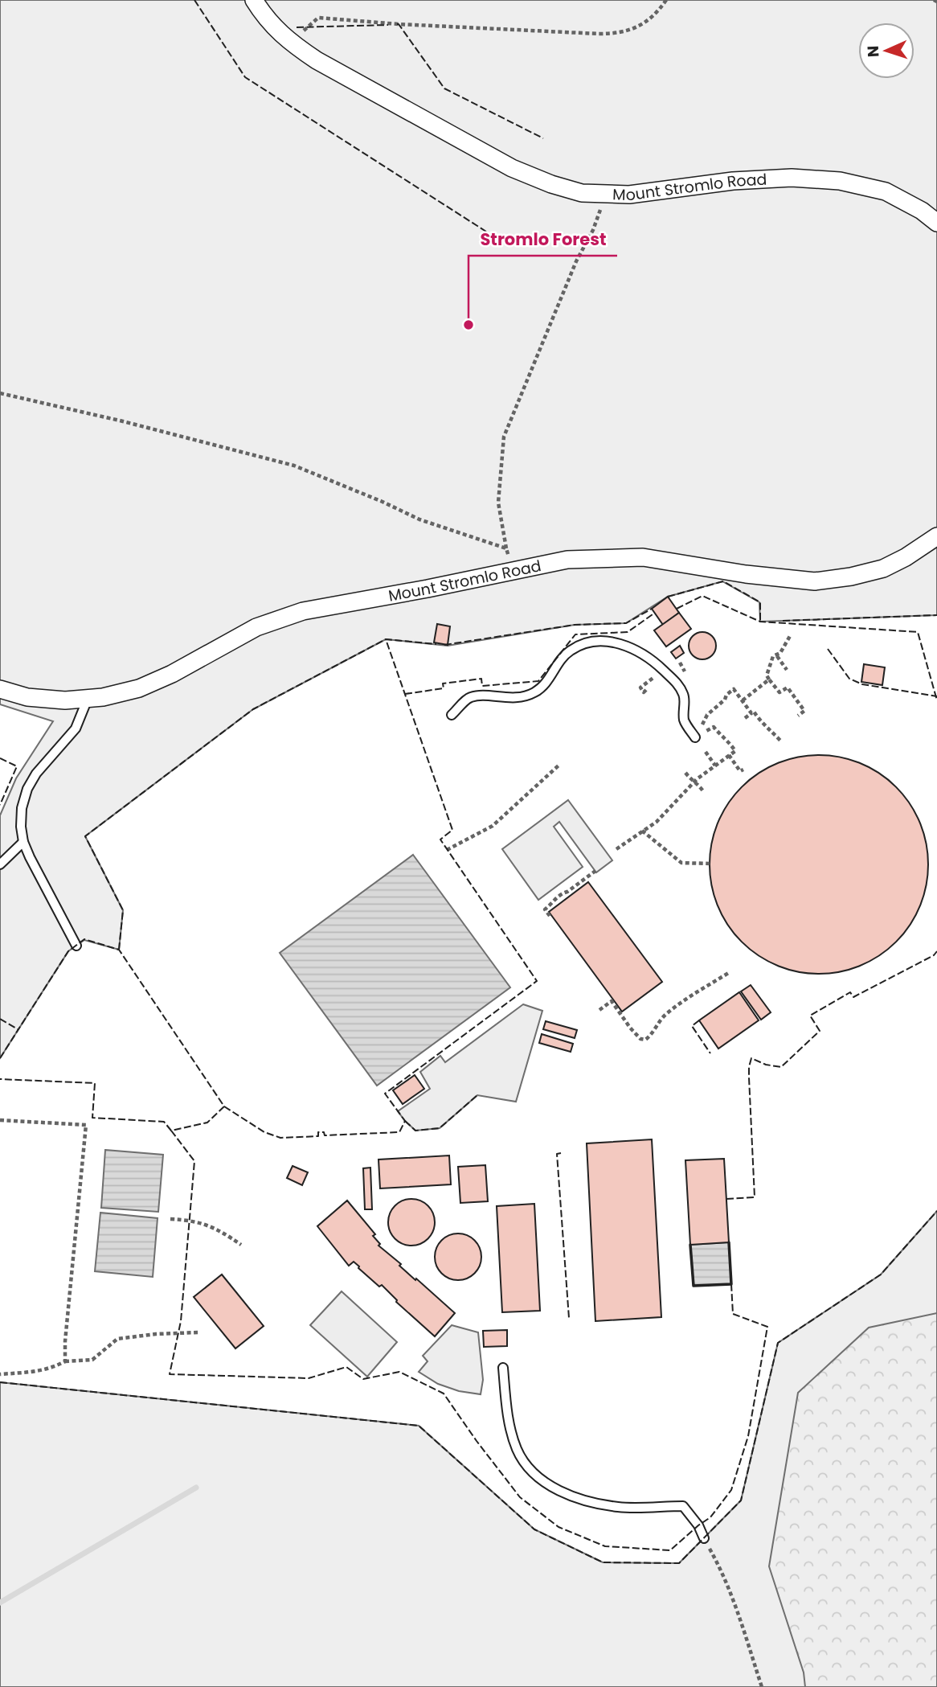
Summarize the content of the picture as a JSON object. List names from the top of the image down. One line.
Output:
{"streets":{"street":["Mount Stromlo Road"]},"places":["Stromlo Forest"],"north":"left"}
